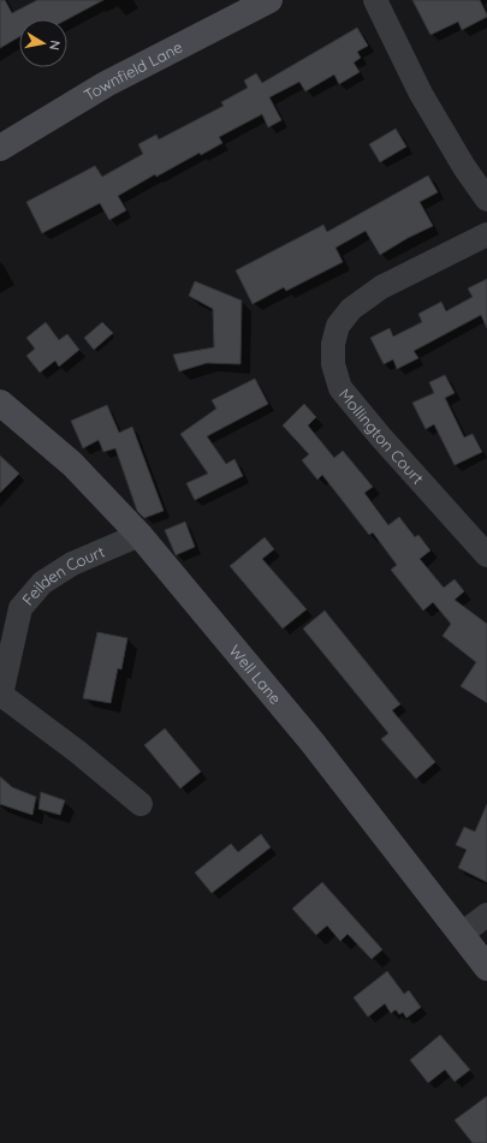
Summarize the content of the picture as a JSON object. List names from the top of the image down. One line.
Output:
{"streets":{"street":["Townfield Lane","Mollington Court","Feilden Court","Well Lane"]},"crossings":[["Feilden Court","Well Lane"]],"north":"right"}
